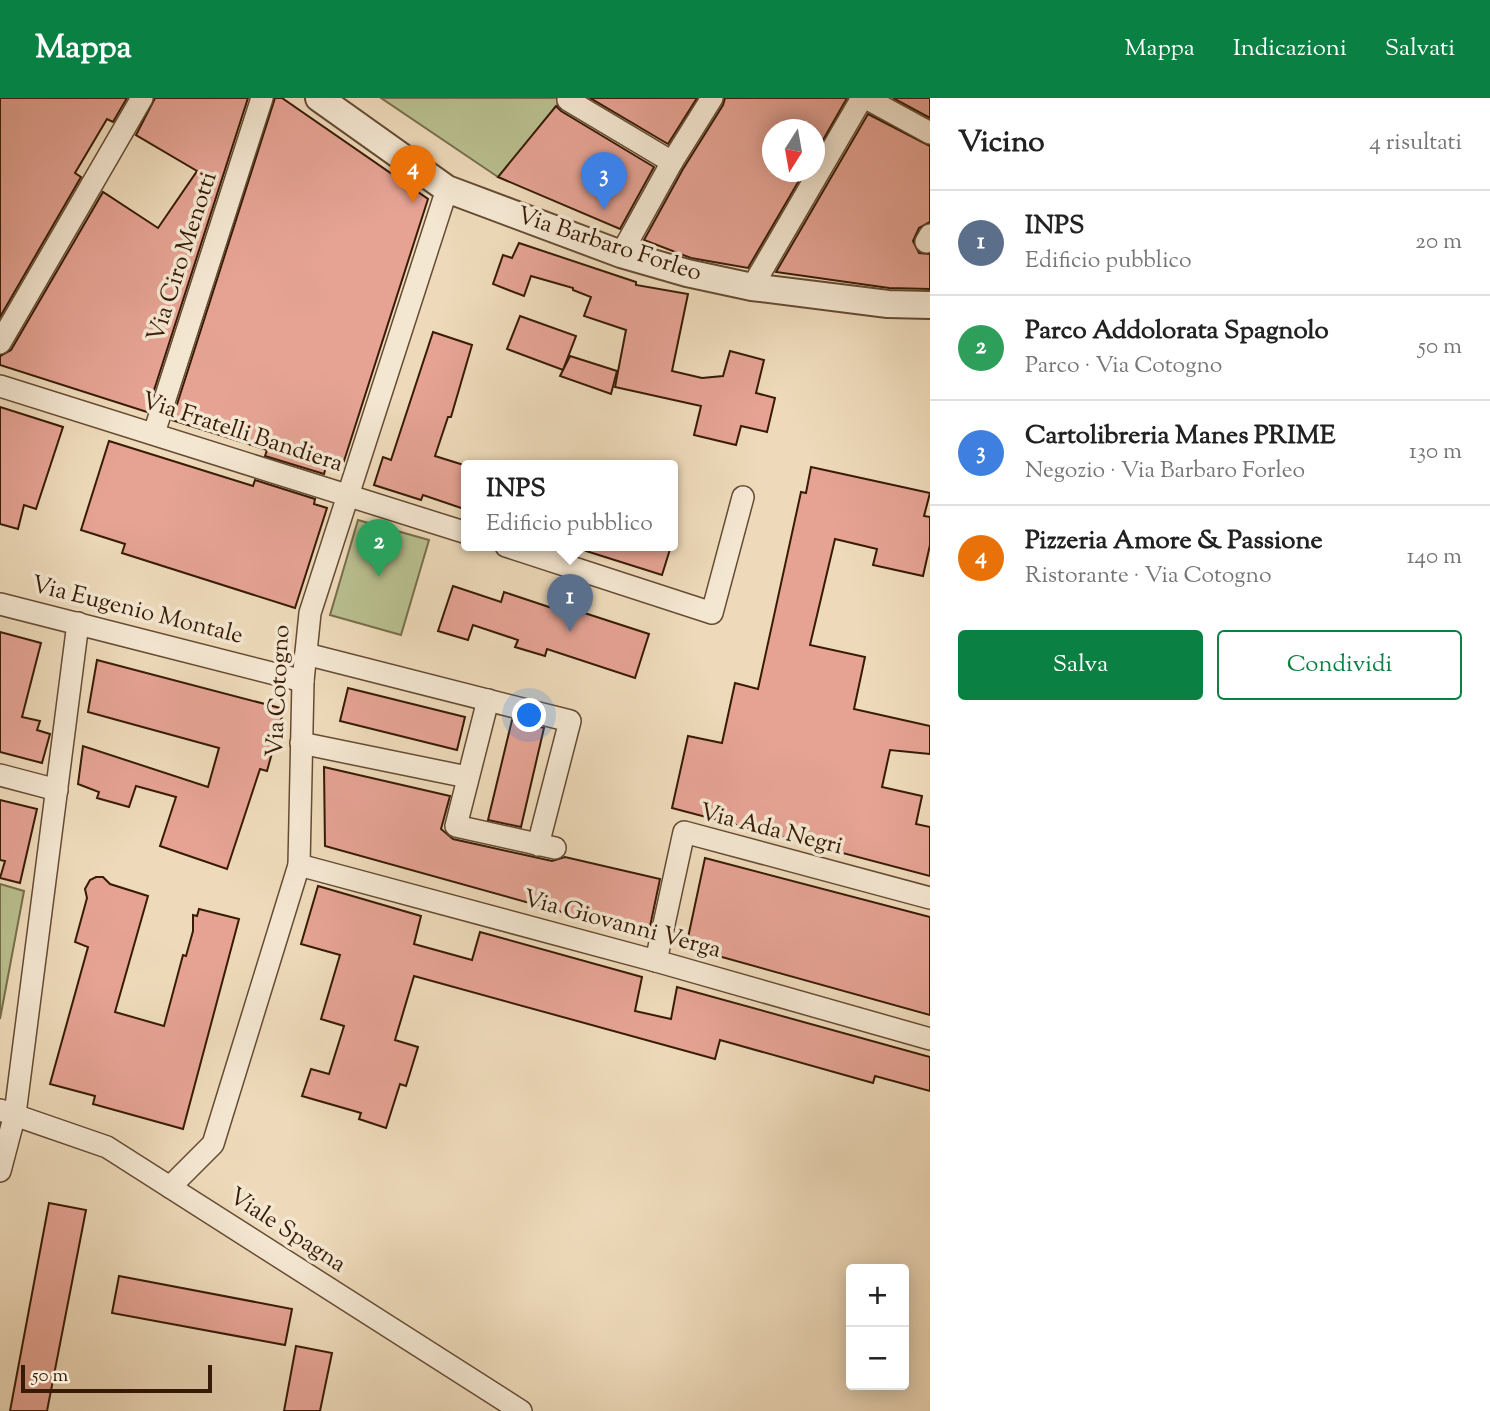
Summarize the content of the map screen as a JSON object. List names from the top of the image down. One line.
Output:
{"streets":{"street":["Via Barbaro Forleo","Via Ciro Menotti","Via Fratelli Bandiera","Via Eugenio Montale","Via Cotogno","Via Ada Negri","Via Giovanni Verga","Viale Spagna"]},"crossings":[["Via Barbaro Forleo","Via Cotogno"],["Via Ciro Menotti","Via Fratelli Bandiera"],["Via Fratelli Bandiera","Via Cotogno"],["Via Eugenio Montale","Via Cotogno"],["Via Cotogno","Via Giovanni Verga"],["Via Cotogno","Viale Spagna"],["Via Ada Negri","Via Giovanni Verga"]],"scale_bar":"50 m","north":"bottom","page":{"header":"Mappa","nav":["Mappa","Indicazioni","Salvati"],"heading":["Vicino","4 risultati"],"pins":["4","3","2","1"],"list":[{"mark":"1","name":"INPS","note":"Edificio pubblico","value":"20 m"},{"mark":"2","name":"Parco Addolorata Spagnolo","note":"Parco · Via Cotogno","value":"50 m"},{"mark":"3","name":"Cartolibreria Manes PRIME","note":"Negozio · Via Barbaro Forleo","value":"130 m"},{"mark":"4","name":"Pizzeria Amore & Passione","note":"Ristorante · Via Cotogno","value":"140 m"}],"popup":["INPS","Edificio pubblico"],"buttons":["Salva","Condividi"],"map_buttons":["+","−"],"scale":"50 m"}}
